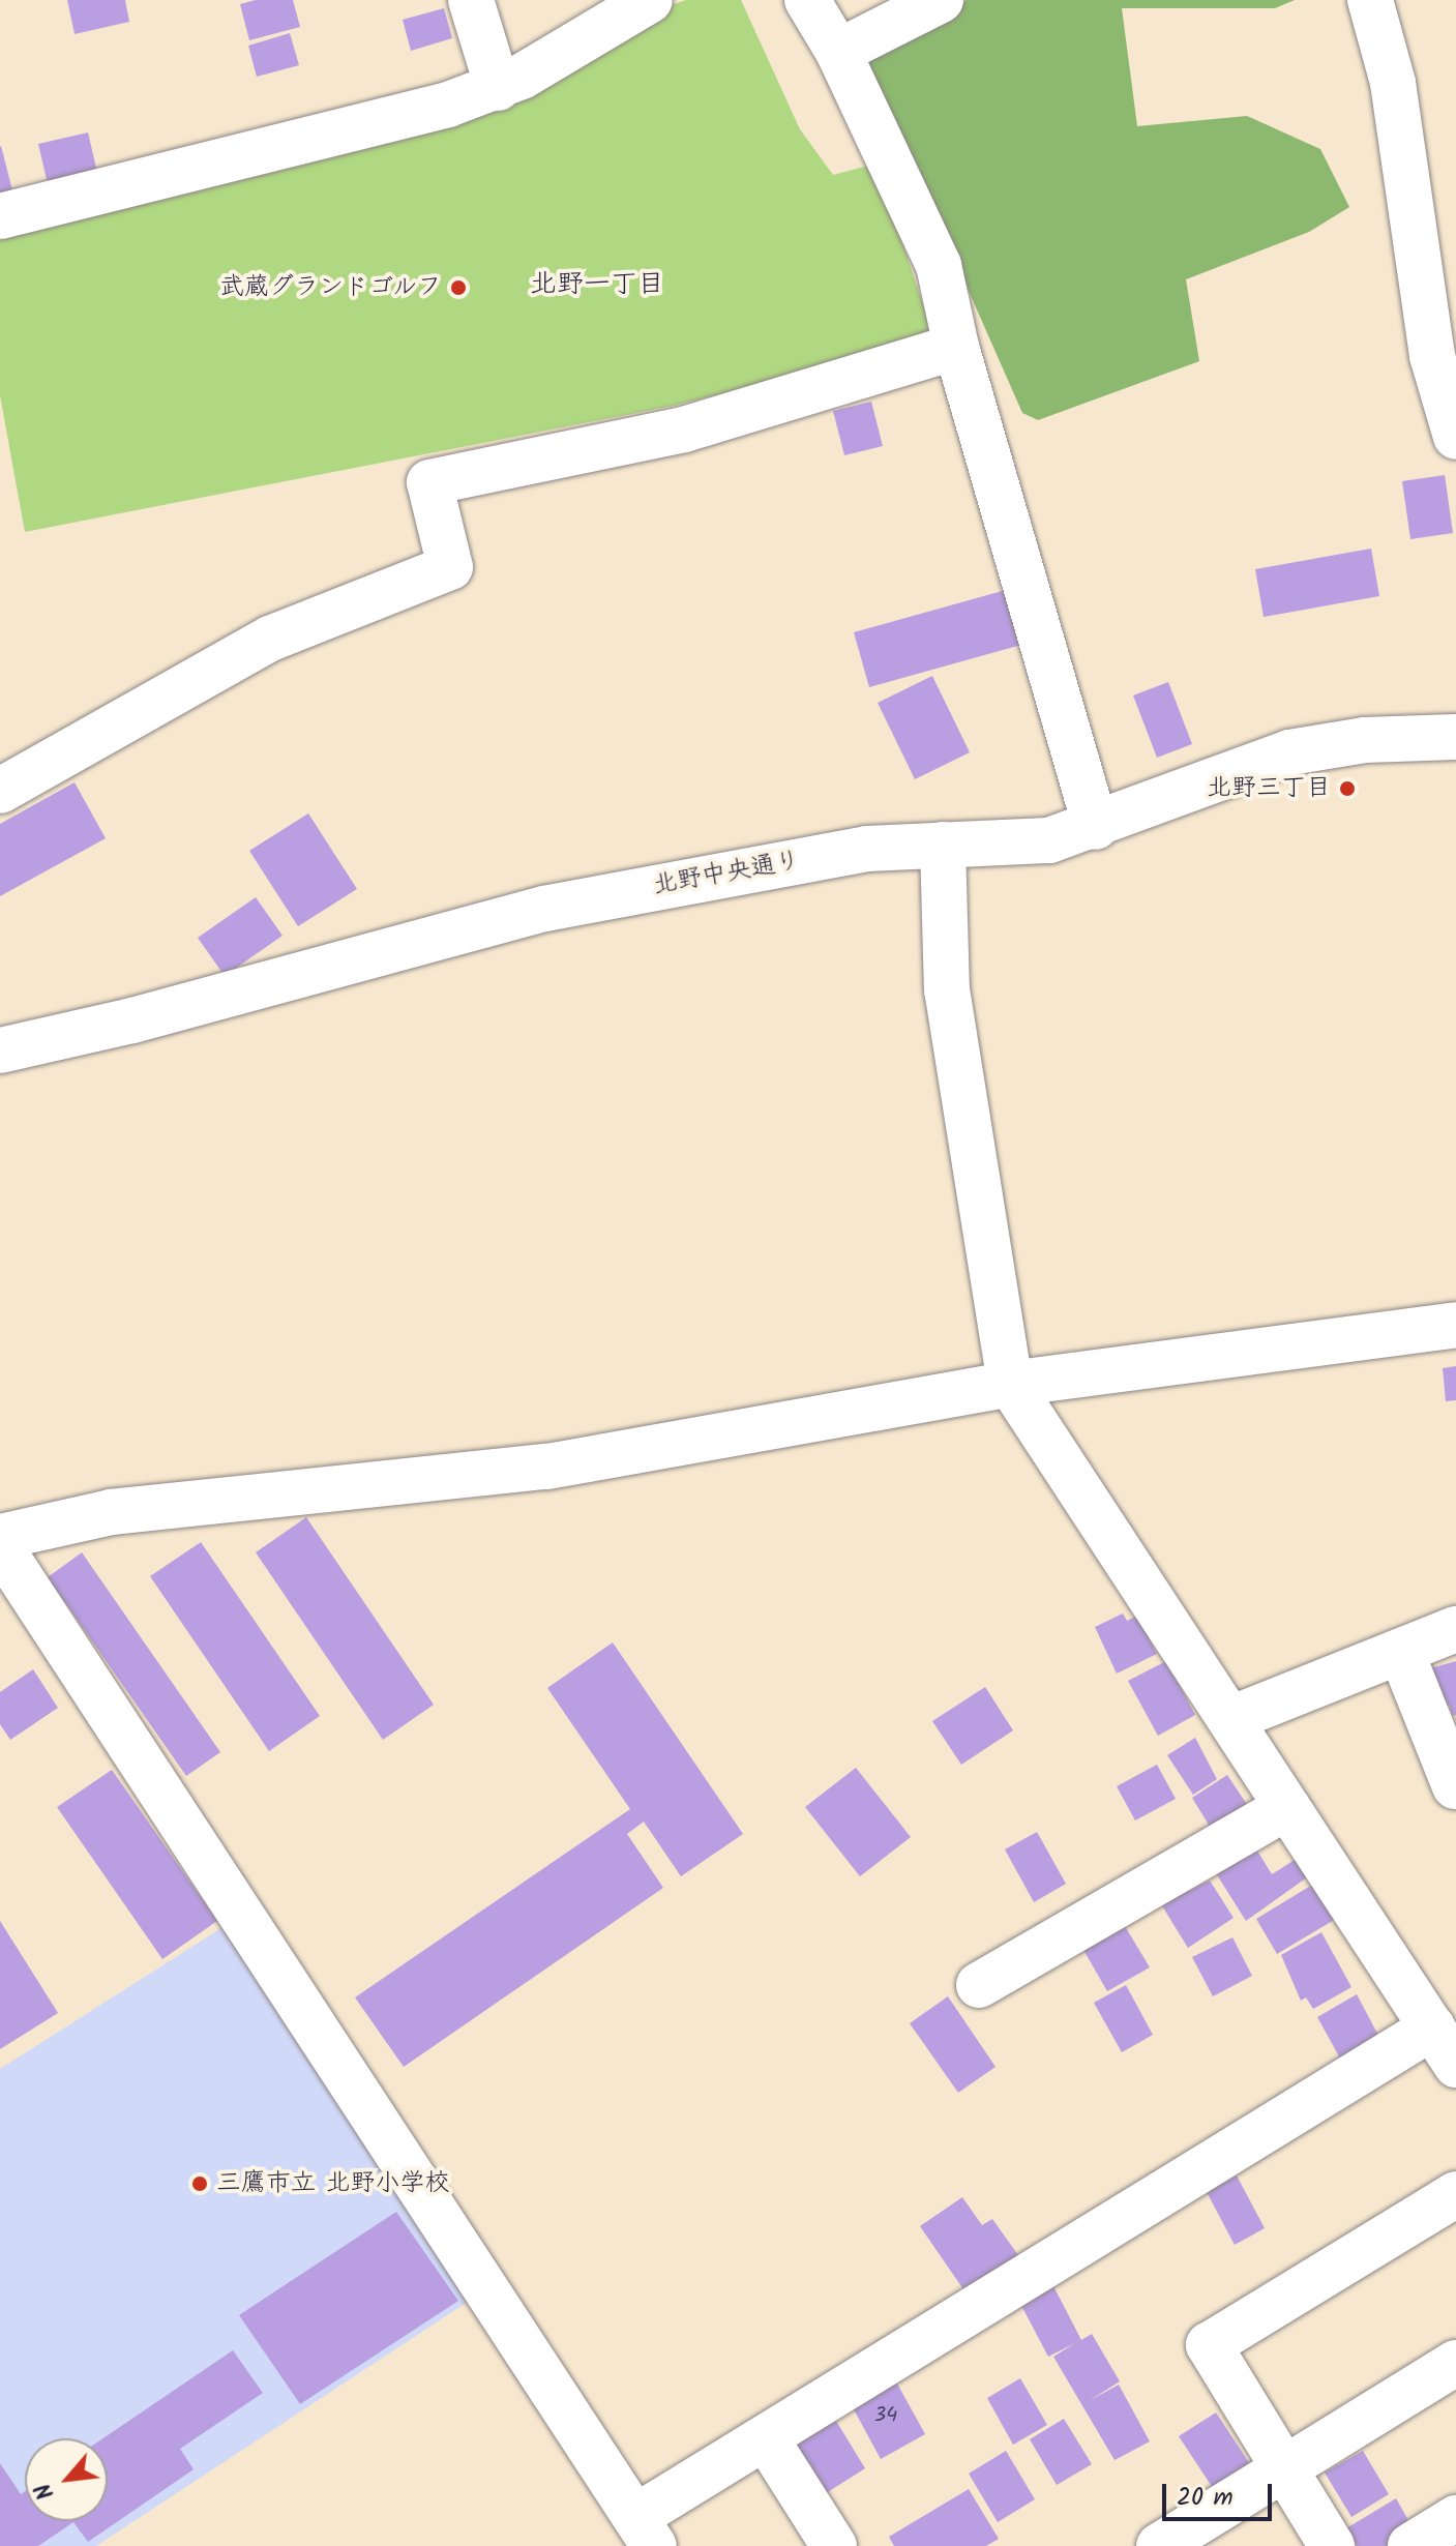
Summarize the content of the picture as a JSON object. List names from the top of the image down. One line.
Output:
{"streets":{"street":["北野中央通り"]},"districts":["北野一丁目"],"places":["武蔵グランドゴルフ","北野三丁目","三鷹市立 北野小学校"],"house_numbers":["34"],"scale_bar":"20 m","north":"bottom left"}
